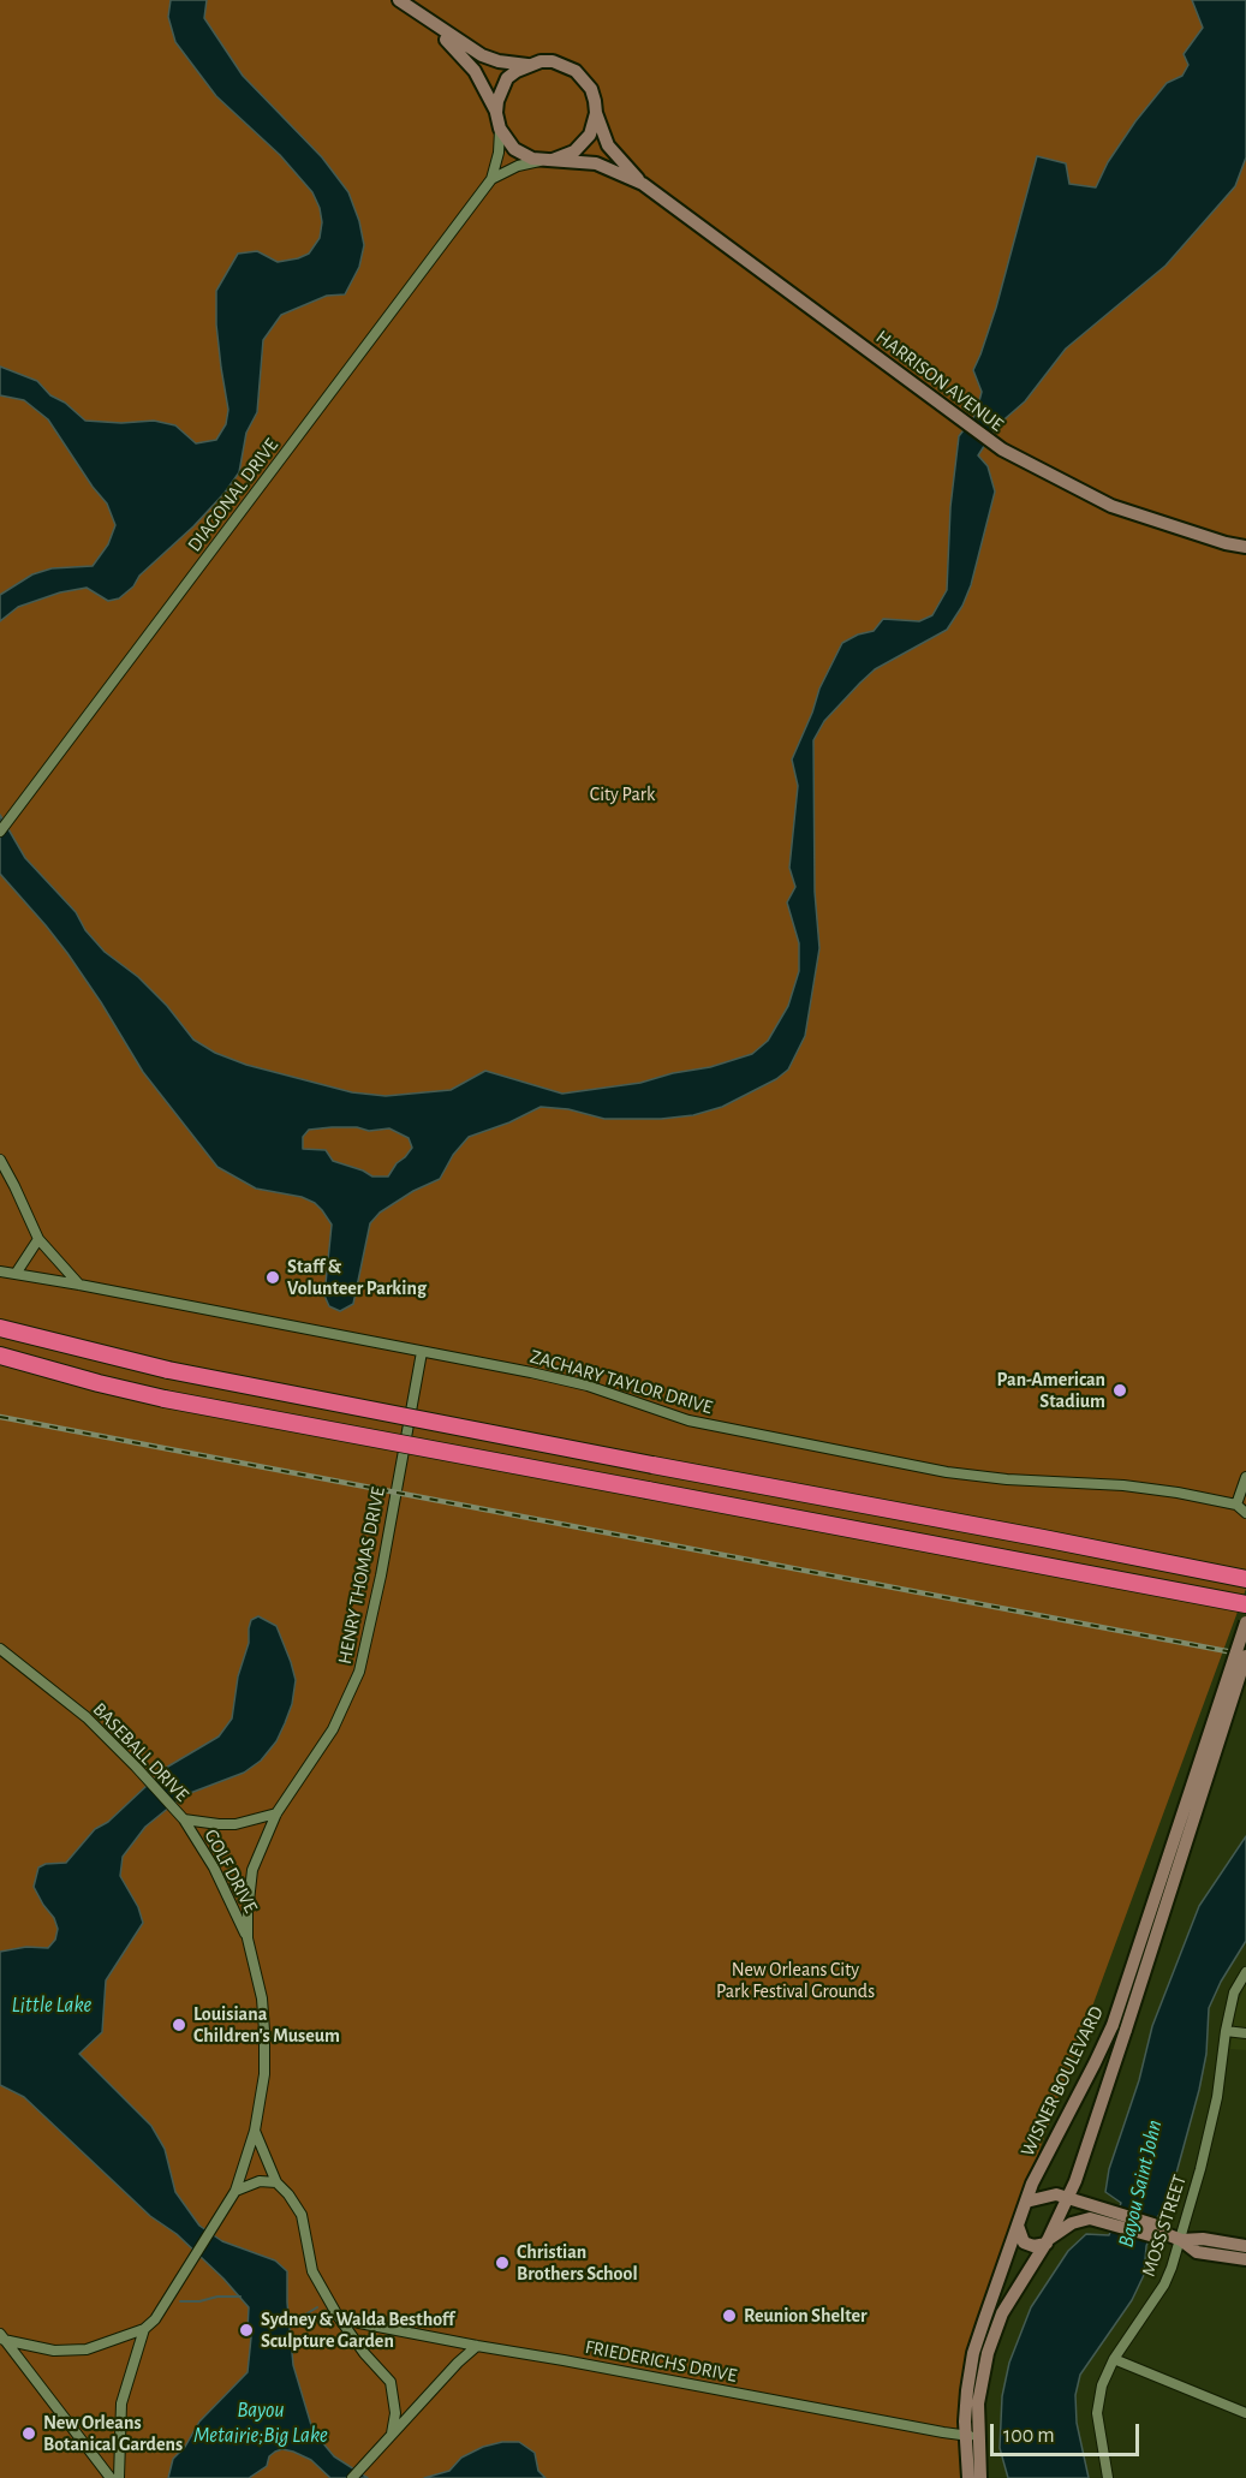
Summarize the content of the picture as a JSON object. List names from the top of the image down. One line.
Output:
{"streets":{"street":["HARRISON AVENUE","DIAGONAL DRIVE","ZACHARY TAYLOR DRIVE","HENRY THOMAS DRIVE","BASEBALL DRIVE","GOLF DRIVE","WISNER BOULEVARD","MOSS STREET","FRIEDERICHS DRIVE"]},"crossings":[["HARRISON AVENUE","DIAGONAL DRIVE"],["ZACHARY TAYLOR DRIVE","HENRY THOMAS DRIVE"],["HENRY THOMAS DRIVE","BASEBALL DRIVE"],["HENRY THOMAS DRIVE","GOLF DRIVE"],["BASEBALL DRIVE","GOLF DRIVE"],["WISNER BOULEVARD","FRIEDERICHS DRIVE"]],"water":["Little Lake","Bayou Saint John","Bayou Metairie;Big Lake"],"parks":["City Park","New Orleans City Park Festival Grounds"],"places":["Staff & Volunteer Parking","Pan-American Stadium","Louisiana Children's Museum","Christian Brothers School","Reunion Shelter","Sydney & Walda Besthoff Sculpture Garden","New Orleans Botanical Gardens"],"scale_bar":"100 m"}
